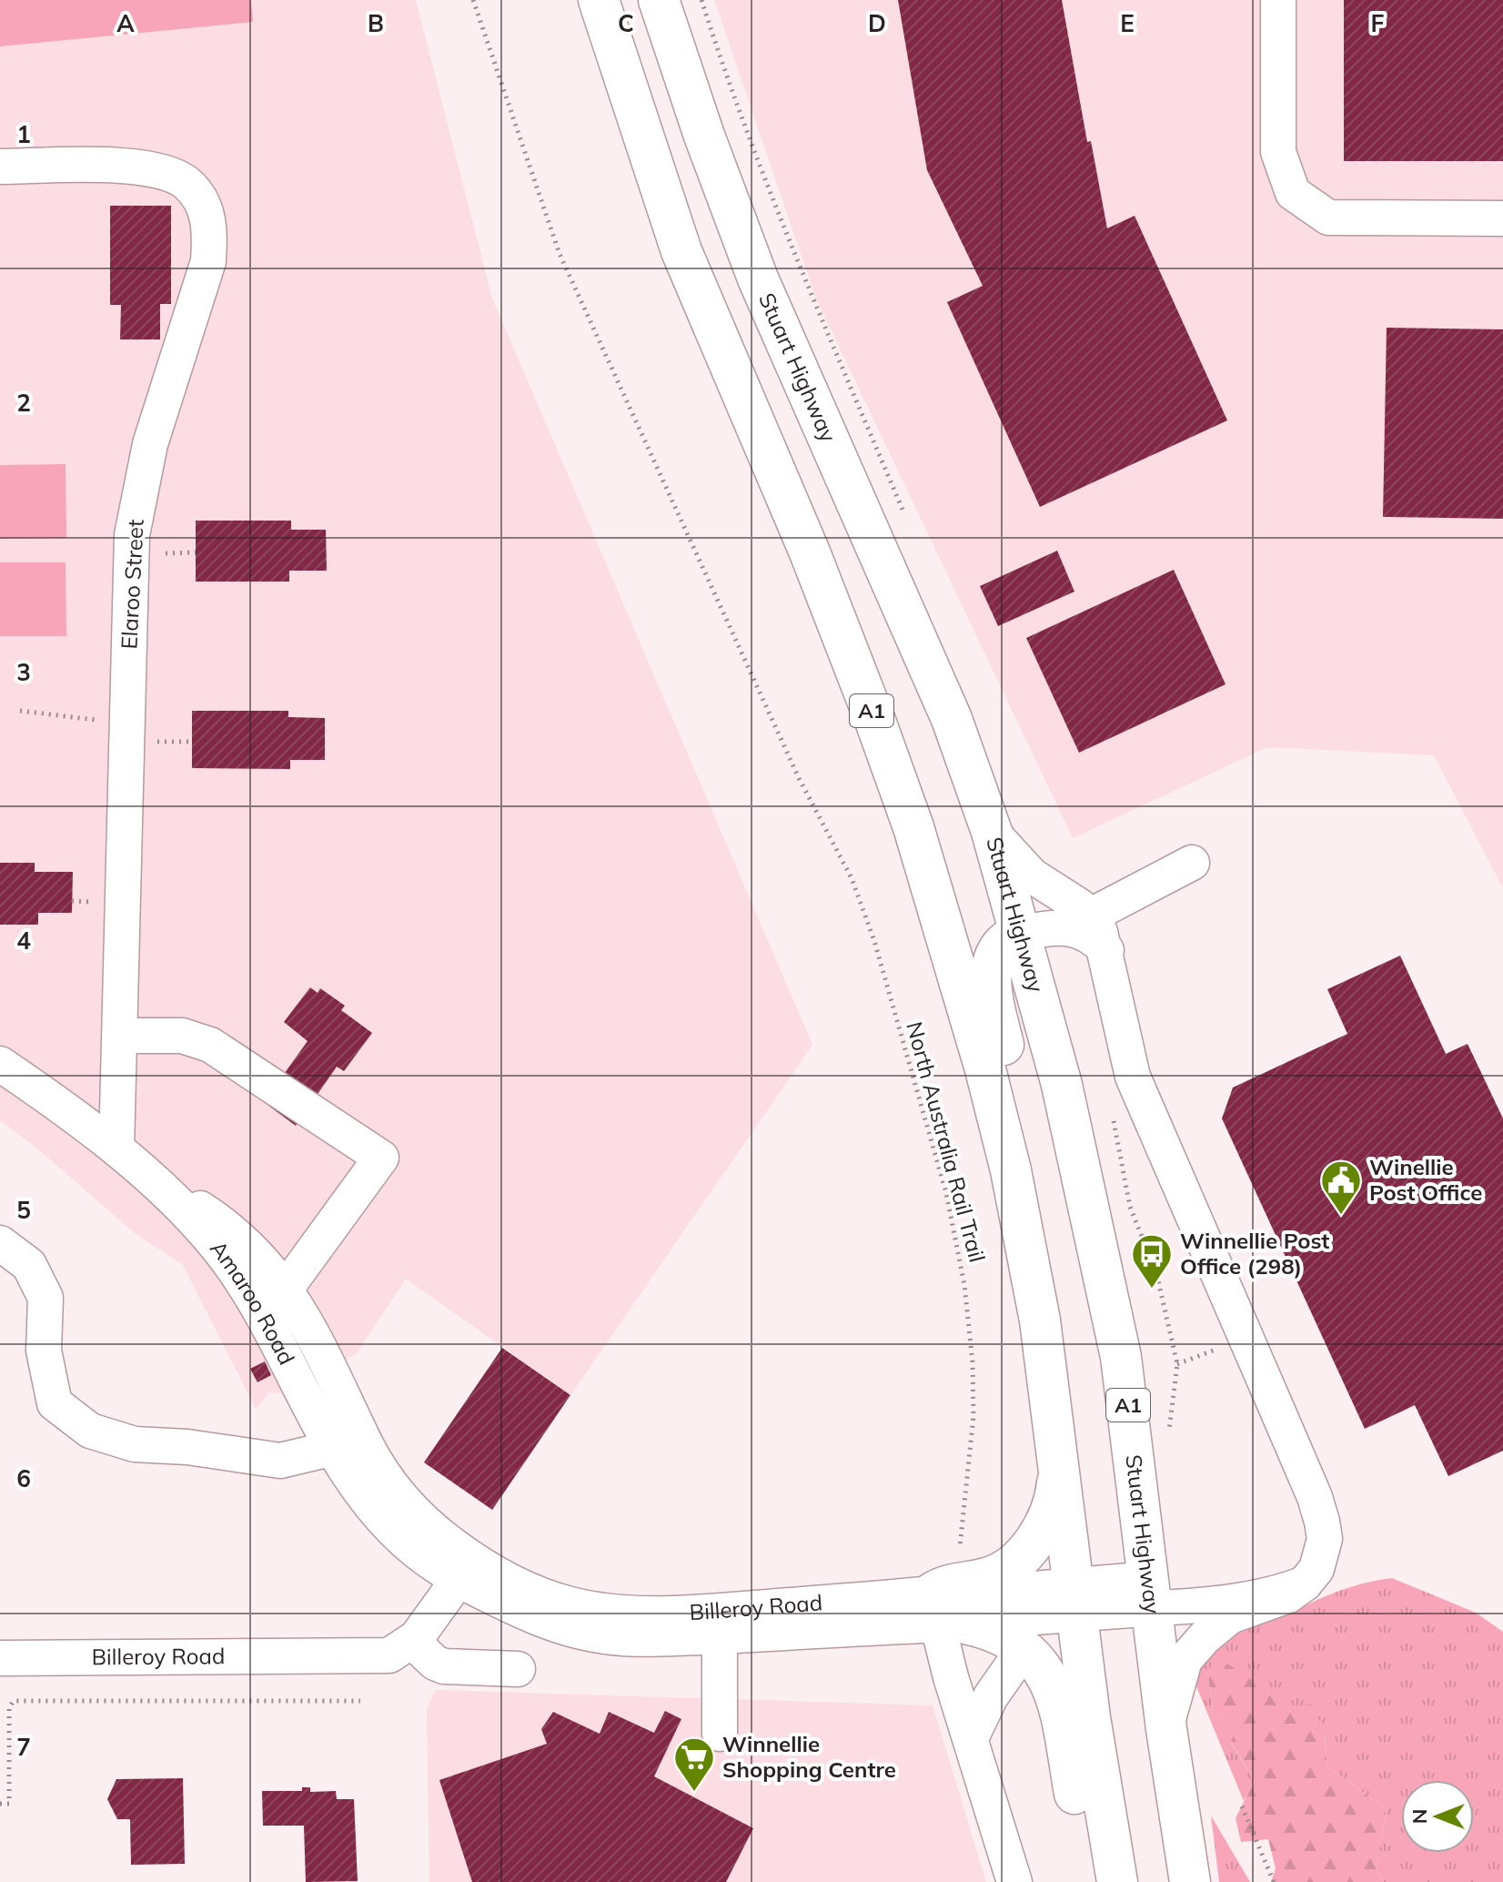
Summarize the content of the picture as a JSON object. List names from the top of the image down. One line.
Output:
{"streets":{"highway":["Stuart Highway","A1"],"street":["Elaroo Street","Amaroo Road","Billeroy Road"],"path":["North Australia Rail Trail"]},"crossings":[["Stuart Highway","Billeroy Road"],["Elaroo Street","Amaroo Road"],["A1","Billeroy Road"],["Amaroo Road","Billeroy Road"]],"places":{"public building":["Winellie Post Office"],"bus stop":["Winnellie Post Office (298)"],"supermarket":["Winnellie Shopping Centre"]},"north":"left","grid":{"columns":["A","B","C","D","E","F"],"rows":["1","2","3","4","5","6","7"]}}
